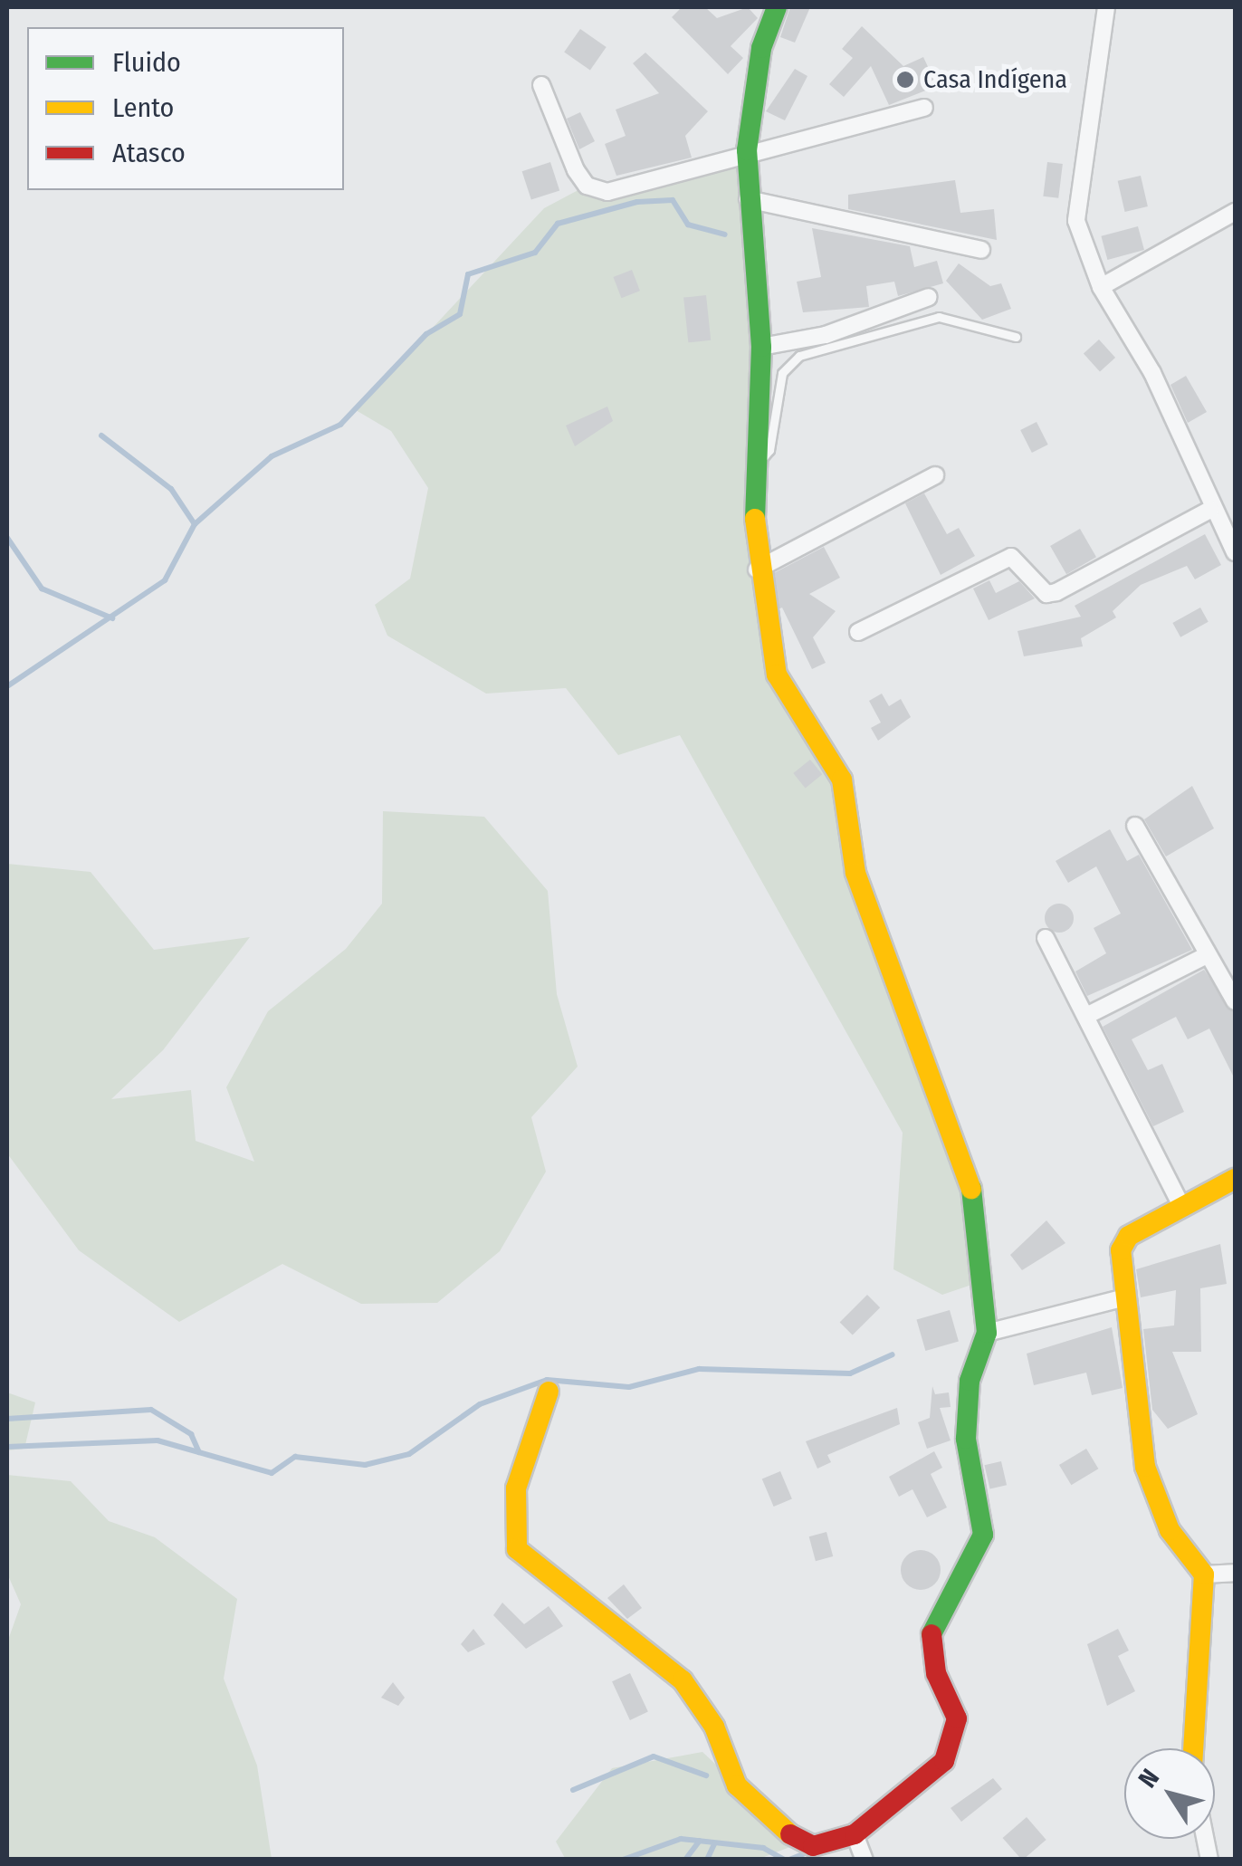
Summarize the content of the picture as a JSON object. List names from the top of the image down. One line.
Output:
{"places":["Casa Indígena"],"legend":["Fluido","Lento","Atasco"],"north":"top left"}
